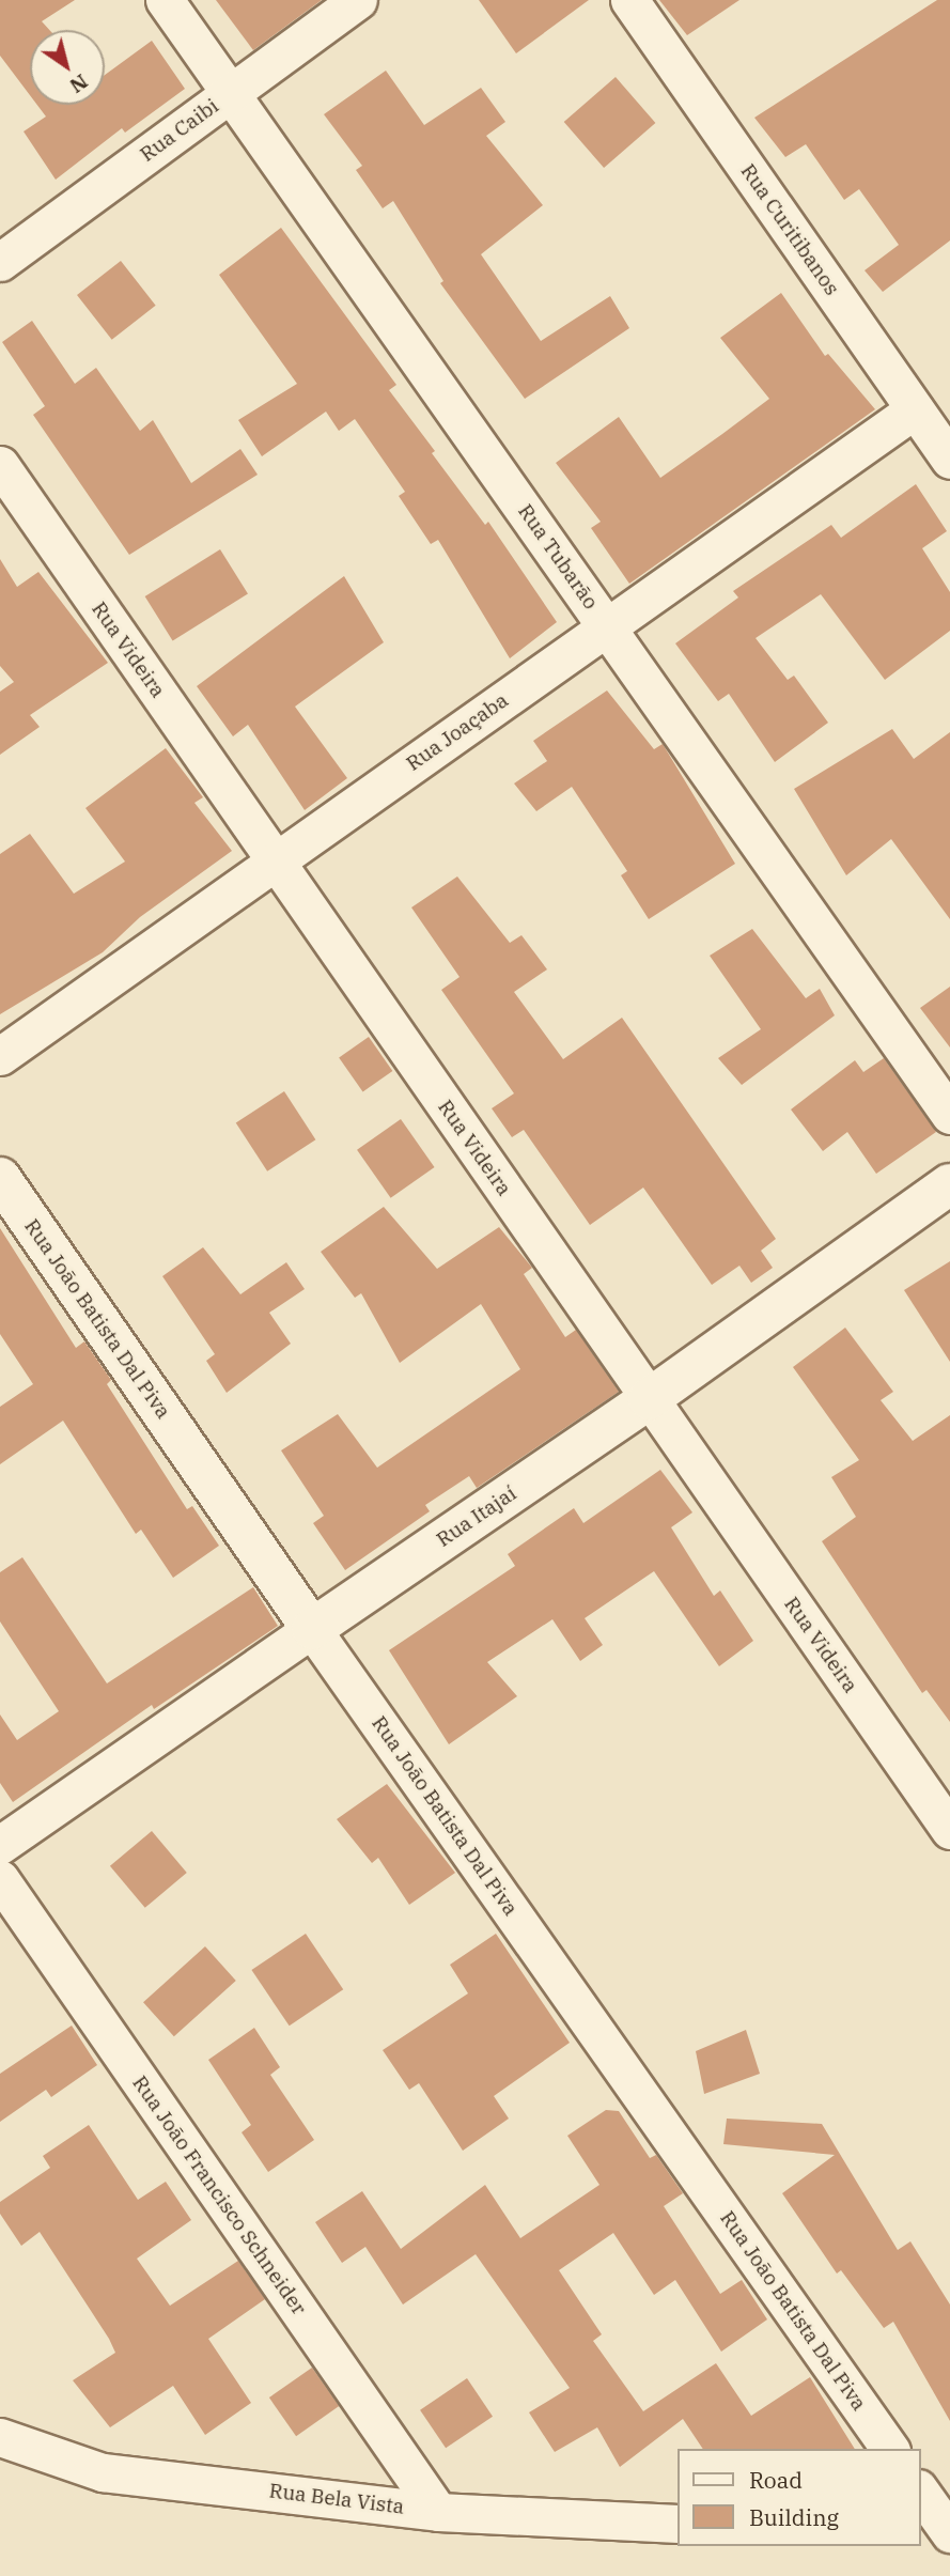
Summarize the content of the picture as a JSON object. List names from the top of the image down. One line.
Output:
{"streets":{"street":["Rua Caibi","Rua Curitibanos","Rua Tubarão","Rua Videira","Rua Joaçaba","Rua João Batista Dal Piva","Rua Itajaí","Rua João Francisco Schneider","Rua Bela Vista"]},"crossings":[["Rua Caibi","Rua Tubarão"],["Rua Curitibanos","Rua Joaçaba"],["Rua Tubarão","Rua Joaçaba"],["Rua Videira","Rua Joaçaba"],["Rua Videira","Rua Itajaí"],["Rua João Batista Dal Piva","Rua Itajaí"],["Rua João Francisco Schneider","Rua Bela Vista"]],"legend":["Road","Building"],"north":"bottom right"}
